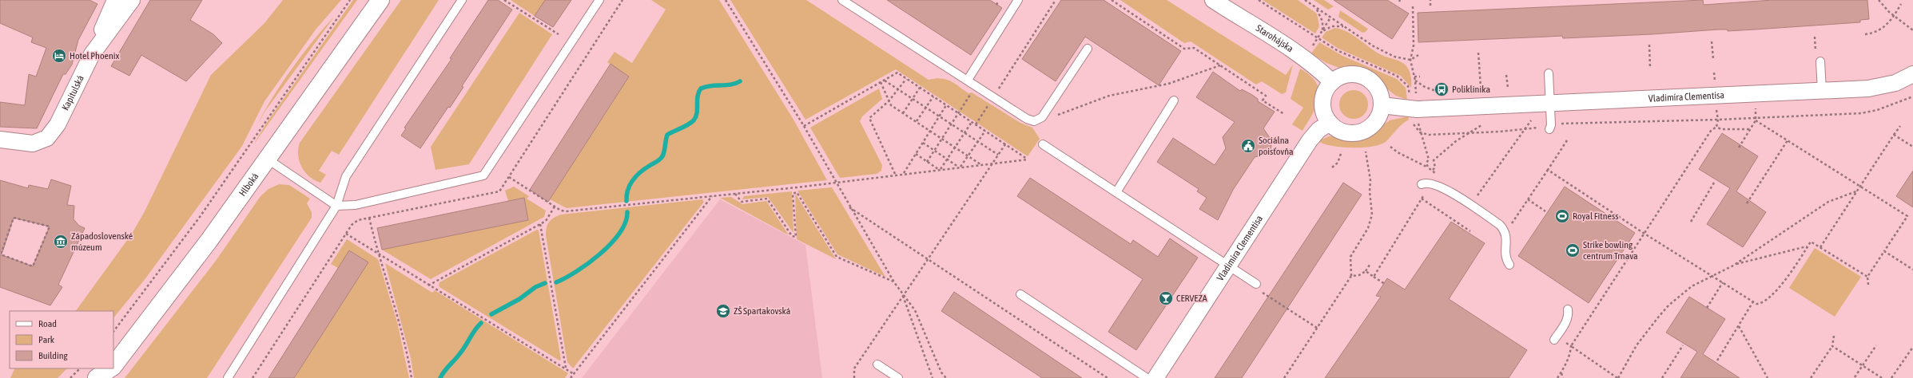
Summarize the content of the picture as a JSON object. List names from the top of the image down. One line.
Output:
{"streets":{"street":["Starohájska","Kapitulská","Vladimíra Clementisa","Hlboká"]},"crossings":[["Starohájska","Vladimíra Clementisa"]],"places":{"hotel":["Hotel Phoenix"],"bus stop":["Poliklinika"],"public building":["Sociálna poisťovňa"],"sports":["Royal Fitness","Strike bowling centrum Trnava"],"museum":["Západoslovenské múzeum"],"bar":["CERVEZA"],"school or university":["ZŠ Spartakovská"]},"legend":["Road","Park","Building"]}
